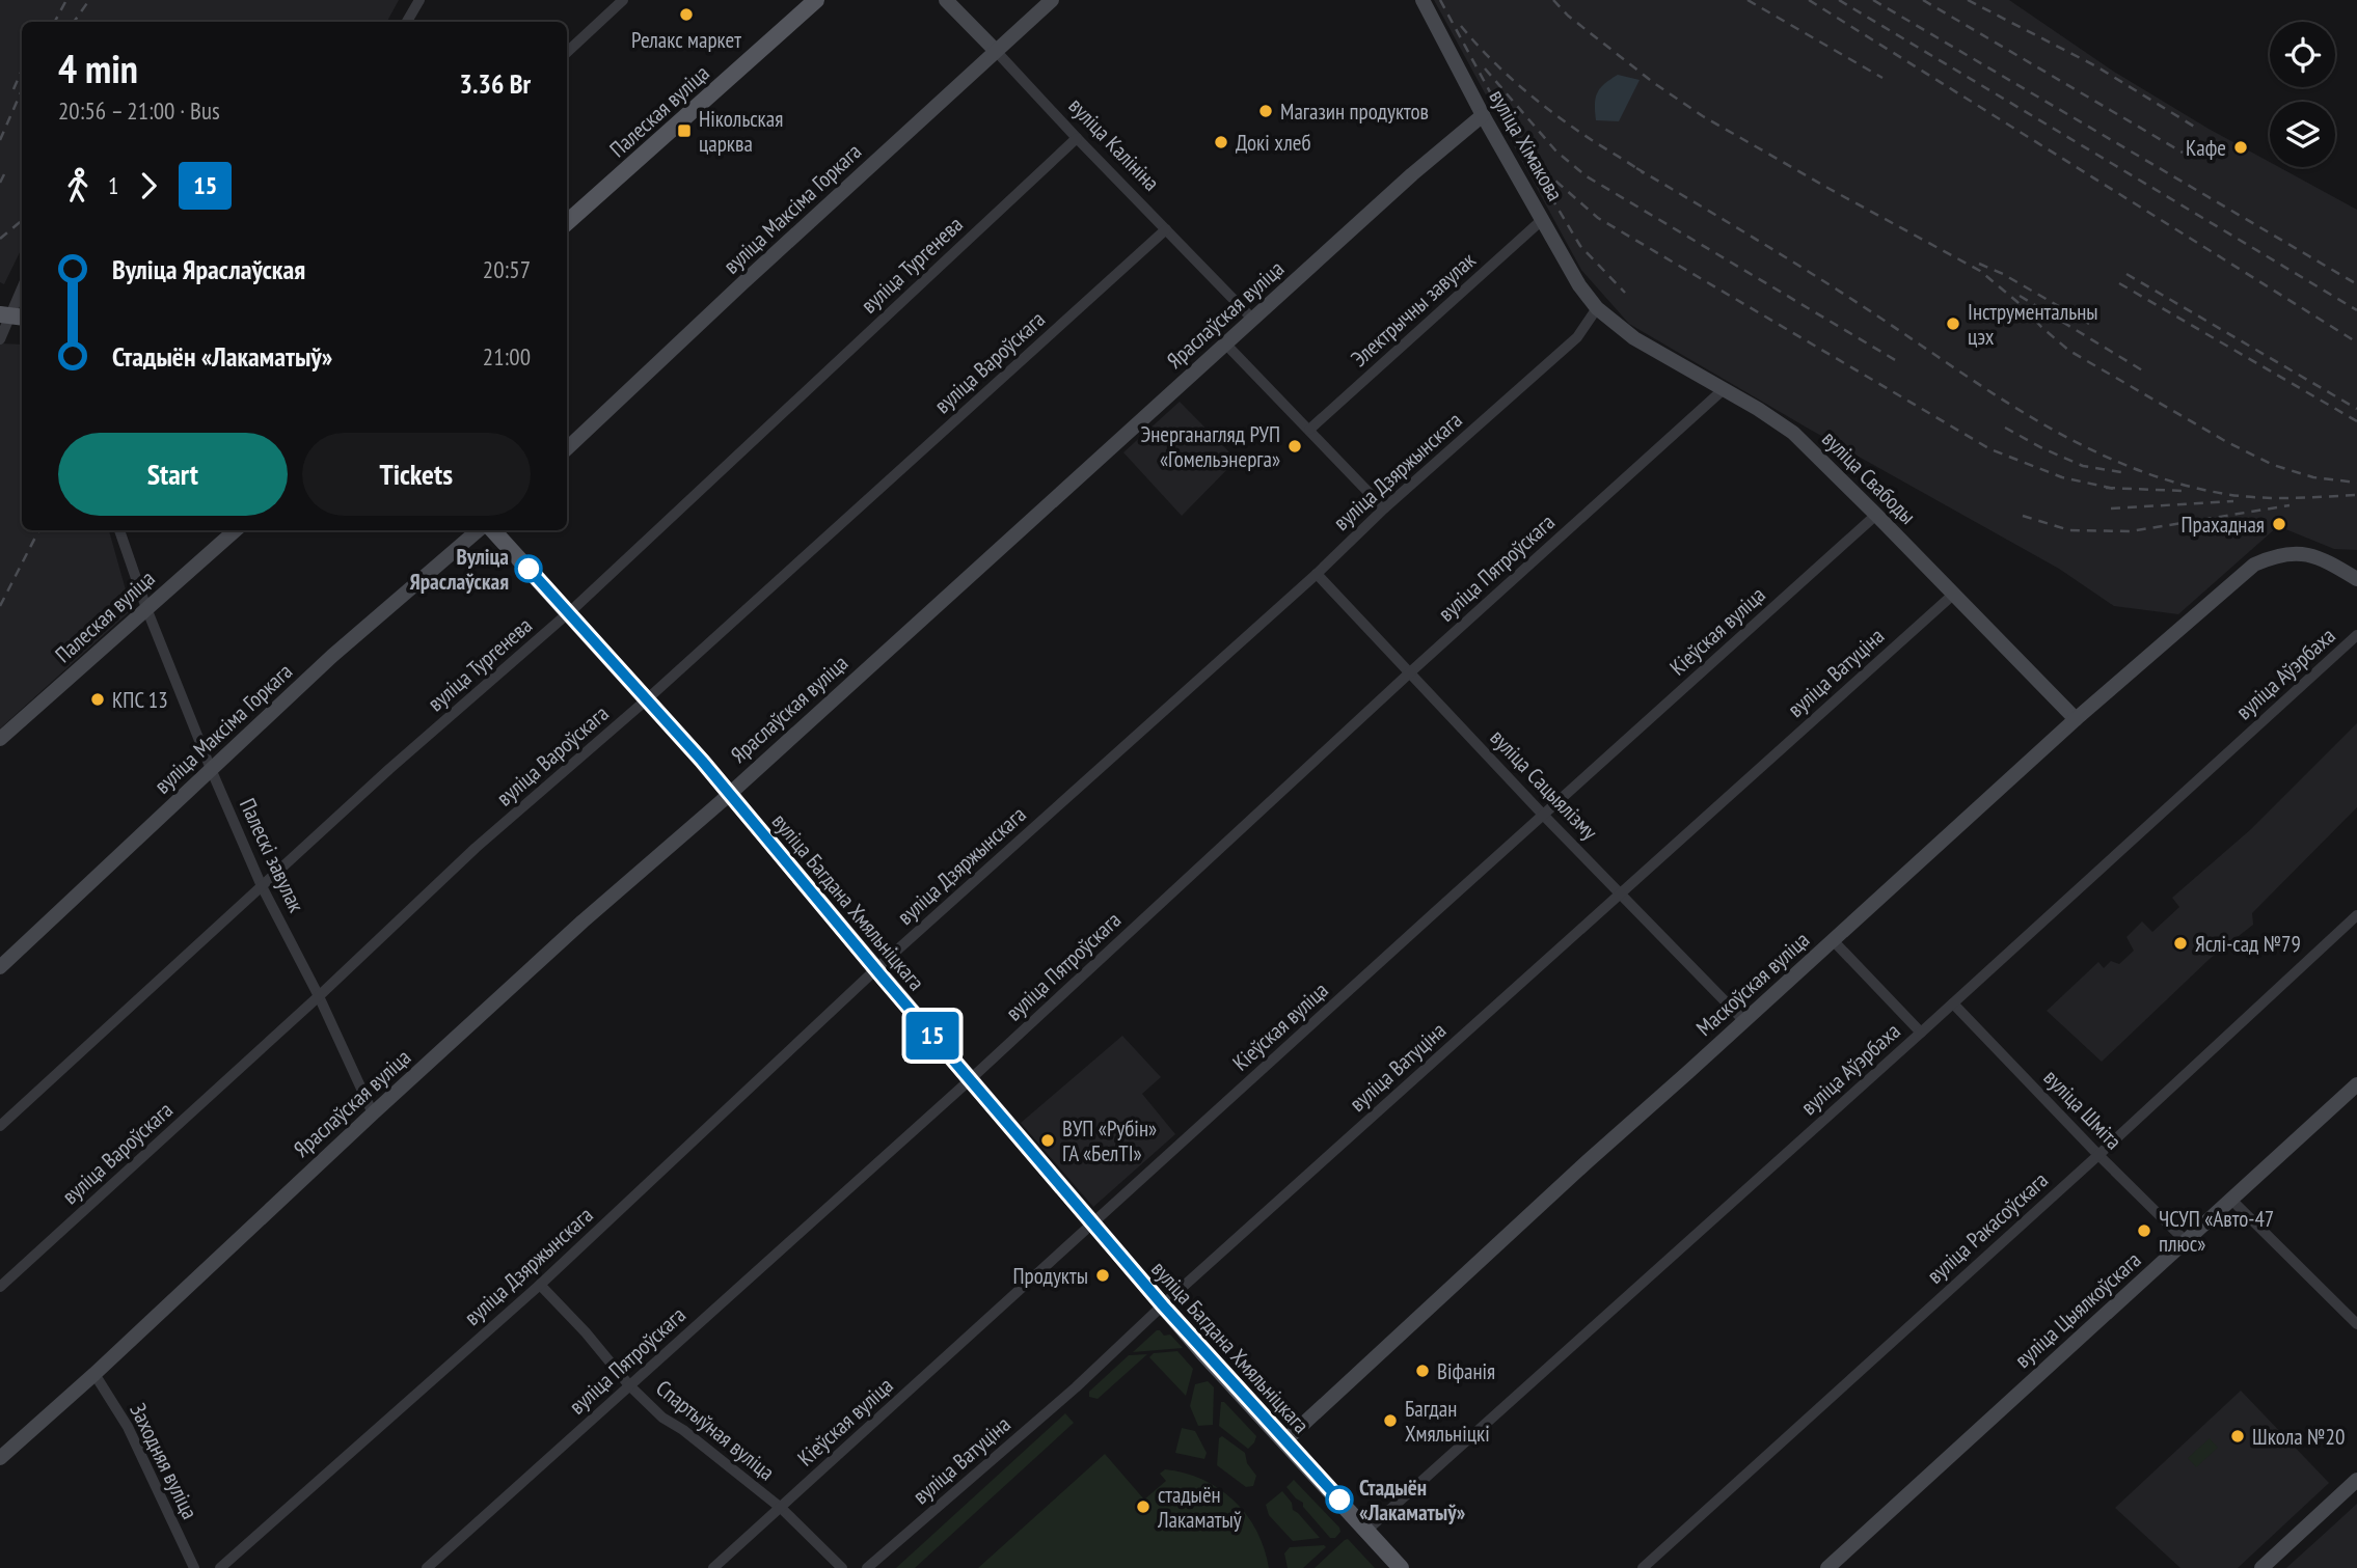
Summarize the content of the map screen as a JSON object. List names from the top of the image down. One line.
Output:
{"streets":{"main road":["Палеская вуліца","вуліца Багдана Хмяльніцкага"],"street":["вуліца Калініна","вуліца Хімакова","вуліца Максіма Горкага","вуліца Тургенева","Электрычны завулак","Яраслаўская вуліца","вуліца Вароўскага","вуліца Дзяржынскага","вуліца Свабоды","вуліца Пятроўскага","Кіеўская вуліца","вуліца Ватуціна","вуліца Аўэрбаха","вуліца Сацыялізму","Палескі завулак","Маскоўская вуліца","вуліца Шміта","вуліца Ракасоўскага","вуліца Цыялкоўскага","Спартыўная вуліца","Заходняя вуліца"]},"crossings":[["Палеская вуліца","Палескі завулак"],["вуліца Калініна","вуліца Максіма Горкага"],["вуліца Калініна","вуліца Тургенева"],["вуліца Калініна","Яраслаўская вуліца"],["вуліца Калініна","вуліца Вароўскага"],["вуліца Хімакова","Электрычны завулак"],["вуліца Хімакова","Яраслаўская вуліца"],["вуліца Хімакова","вуліца Дзяржынскага"],["вуліца Хімакова","вуліца Свабоды"],["вуліца Максіма Горкага","Палескі завулак"],["вуліца Тургенева","Палескі завулак"],["вуліца Тургенева","вуліца Багдана Хмяльніцкага"],["Яраслаўская вуліца","Палескі завулак"],["Яраслаўская вуліца","вуліца Багдана Хмяльніцкага"],["Яраслаўская вуліца","Заходняя вуліца"],["вуліца Вароўскага","Палескі завулак"],["вуліца Вароўскага","вуліца Багдана Хмяльніцкага"],["вуліца Дзяржынскага","вуліца Свабоды"],["вуліца Дзяржынскага","вуліца Сацыялізму"],["вуліца Дзяржынскага","вуліца Багдана Хмяльніцкага"],["вуліца Дзяржынскага","Спартыўная вуліца"],["вуліца Свабоды","вуліца Пятроўскага"],["вуліца Свабоды","Кіеўская вуліца"],["вуліца Свабоды","вуліца Ватуціна"],["вуліца Свабоды","Маскоўская вуліца"],["вуліца Пятроўскага","вуліца Сацыялізму"],["вуліца Пятроўскага","вуліца Багдана Хмяльніцкага"],["вуліца Пятроўскага","Спартыўная вуліца"],["Кіеўская вуліца","вуліца Сацыялізму"],["Кіеўская вуліца","вуліца Багдана Хмяльніцкага"],["Кіеўская вуліца","Спартыўная вуліца"],["вуліца Ватуціна","вуліца Сацыялізму"],["вуліца Ватуціна","вуліца Багдана Хмяльніцкага"],["вуліца Аўэрбаха","вуліца Багдана Хмяльніцкага"],["вуліца Аўэрбаха","вуліца Шміта"],["вуліца Сацыялізму","Маскоўская вуліца"],["вуліца Багдана Хмяльніцкага","Маскоўская вуліца"],["вуліца Шміта","вуліца Ракасоўскага"],["вуліца Шміта","вуліца Цыялкоўскага"]],"places":{"other":["Релакс маркет","Магазин продуктов","Докі хлеб","Кафе","Інструментальны цэх","Энерганагляд РУП «Гомельэнерга»","Прахадная","Вуліца Яраслаўская","КПС 13","Яслі-сад №79","ВУП «Рубін» ГА «БелТІ»","ЧСУП «Авто-47 плюс»","Продукты","Віфанія","Багдан Хмяльніцкі","Школа №20","Стадыён «Лакаматыў»","стадыён Лакаматыў"],"transit":["Нікольская царква"]},"lines":["bus line 15"],"page":{"on_map":"15","heading":["4 min","20:56 – 21:00 · Bus","3.36 Br"],"legs":["1","15"],"list":[{"name":"Вуліца Яраслаўская","value":"20:57"},{"name":"Стадыён «Лакаматыў»","value":"21:00"}],"buttons":["Start","Tickets"]}}
